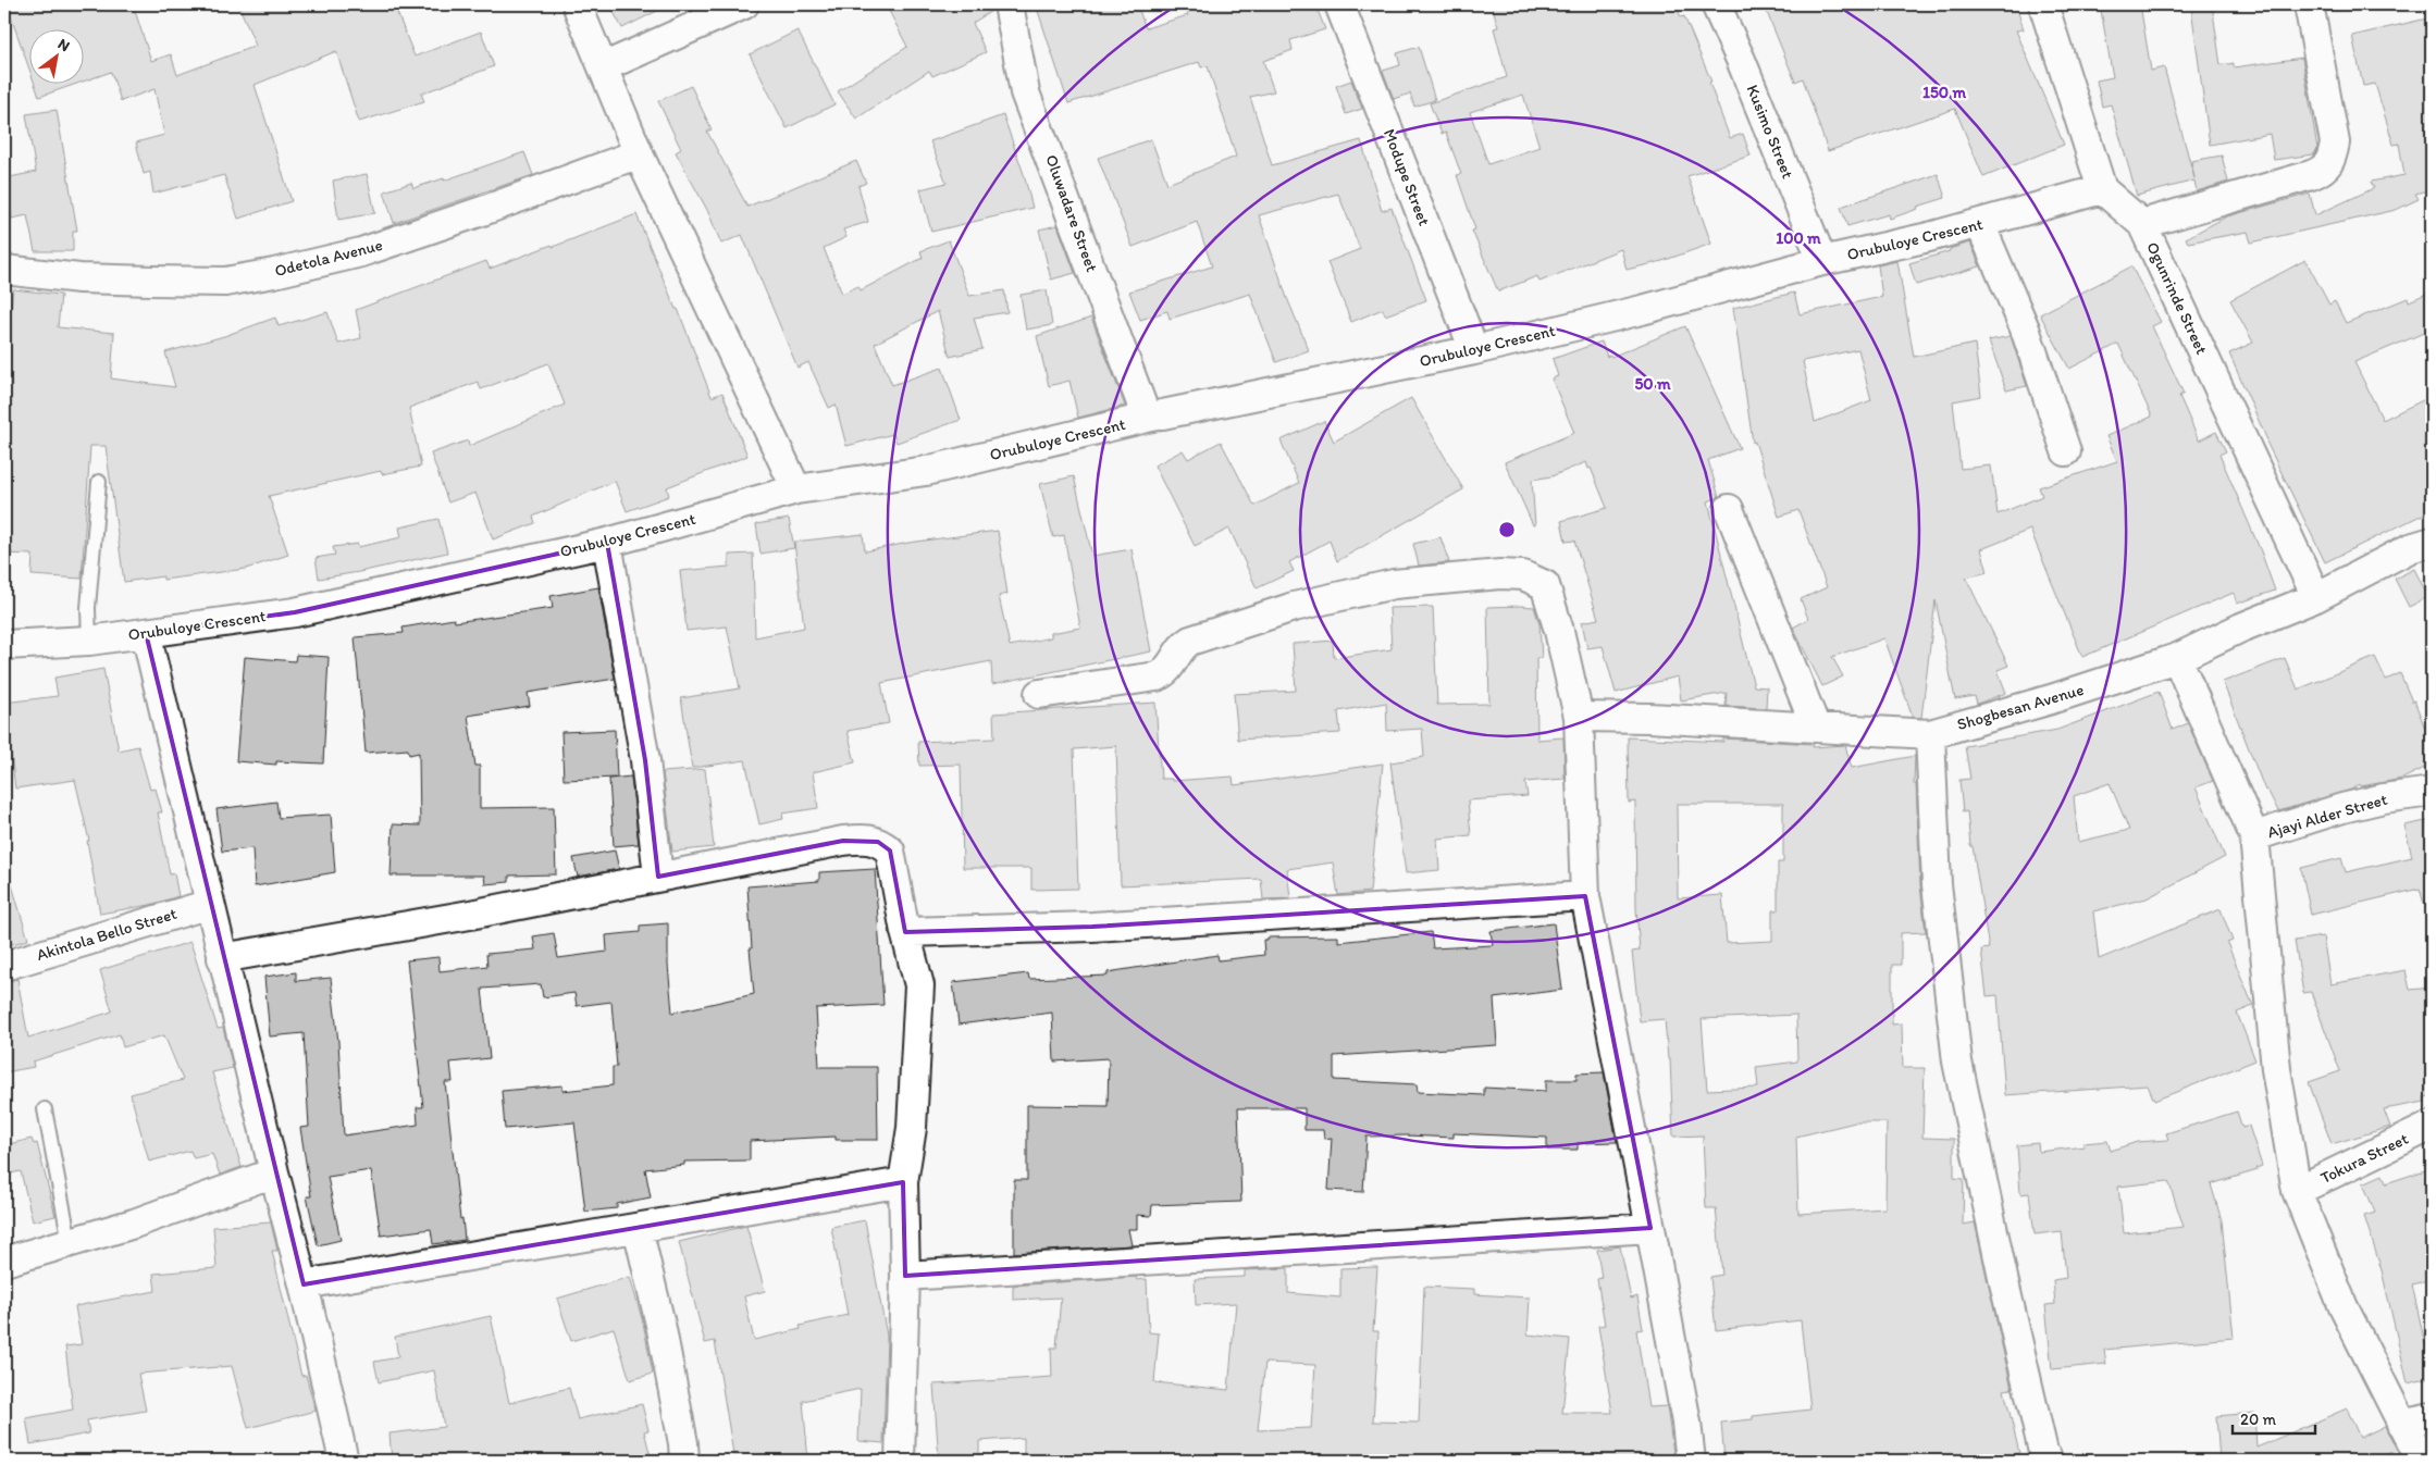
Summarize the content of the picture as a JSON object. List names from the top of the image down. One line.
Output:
{"streets":{"street":["Kusimo Street","Modupe Street","Oluwadare Street","Orubuloye Crescent","Odetola Avenue","Ogunrinde Street","Shogbesan Avenue","Ajayi Alder Street","Akintola Bello Street","Tokura Street"]},"crossings":[["Kusimo Street","Orubuloye Crescent"],["Modupe Street","Orubuloye Crescent"],["Oluwadare Street","Orubuloye Crescent"],["Orubuloye Crescent","Ogunrinde Street"],["Ogunrinde Street","Shogbesan Avenue"]],"scale_bar":"20 m","north":"top right","rings":["150 m","100 m","50 m"]}
